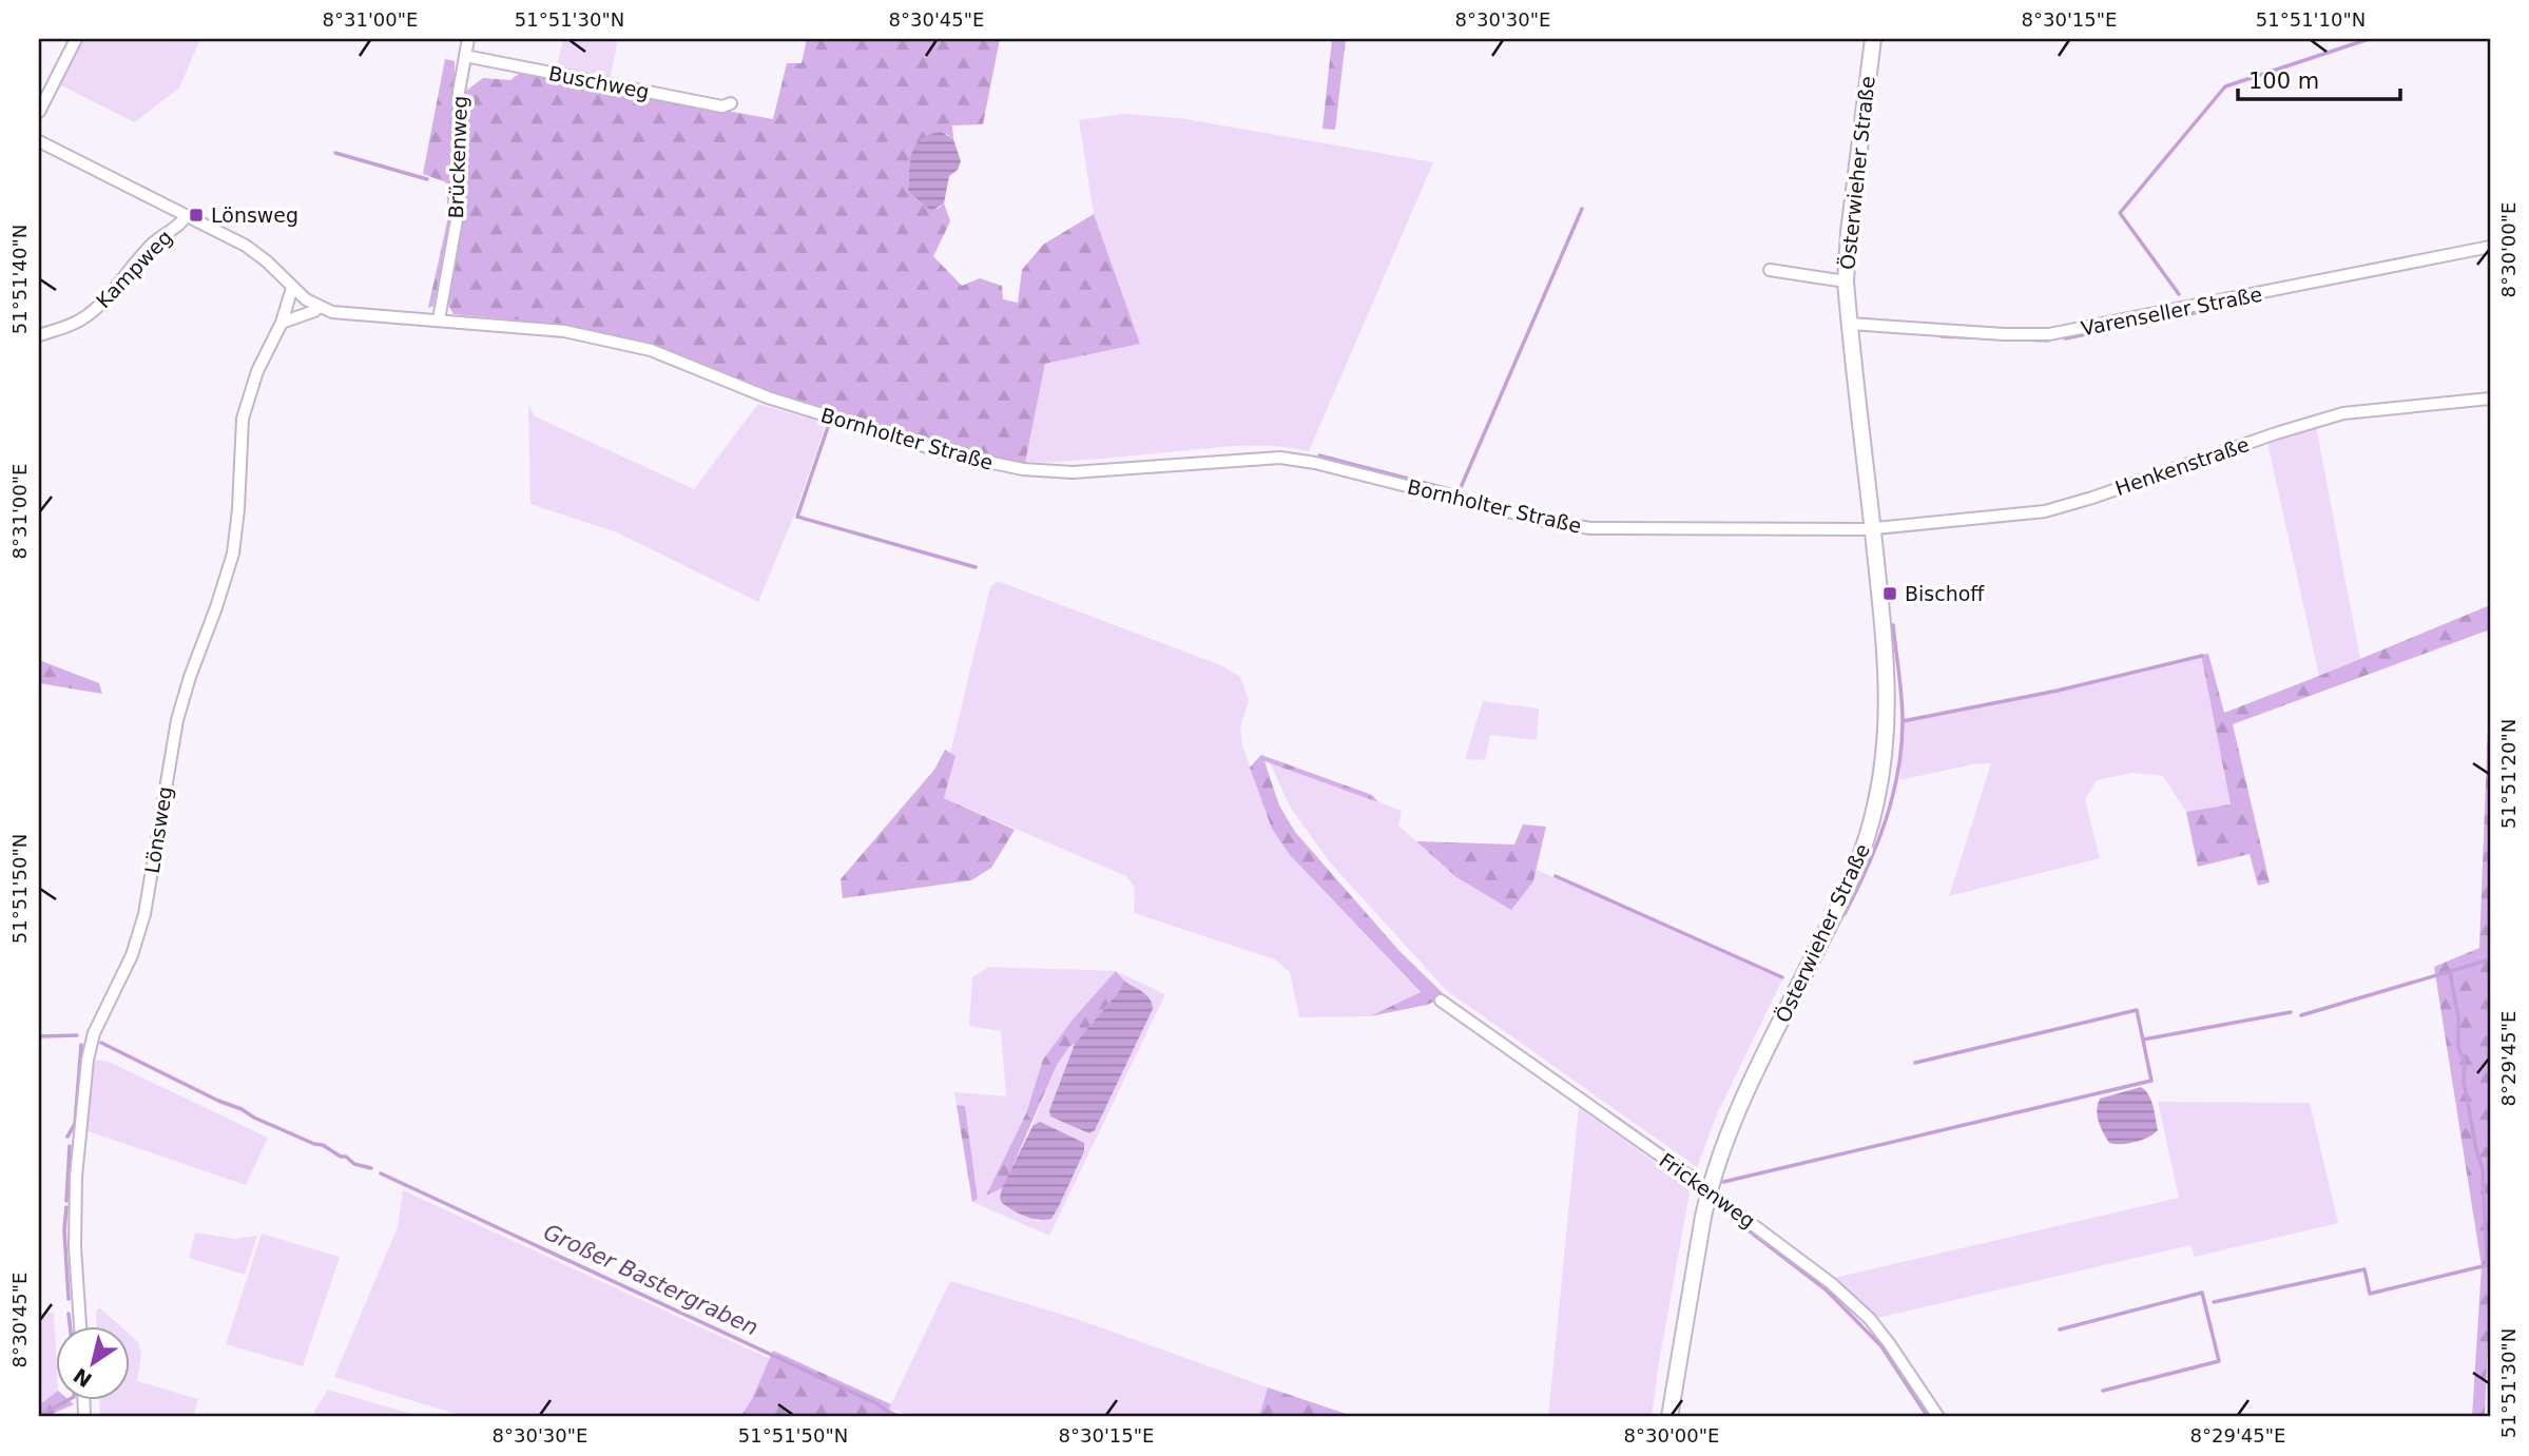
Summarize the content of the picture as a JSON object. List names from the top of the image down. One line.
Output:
{"streets":{"street":["Buschweg","Brückenweg","Österwieher Straße","Kampweg","Varenseller Straße","Bornholter Straße","Henkenstraße","Lönsweg","Frickenweg"]},"crossings":[["Buschweg","Brückenweg"],["Brückenweg","Bornholter Straße"],["Österwieher Straße","Varenseller Straße"],["Österwieher Straße","Bornholter Straße"],["Österwieher Straße","Henkenstraße"],["Österwieher Straße","Frickenweg"],["Kampweg","Bornholter Straße"],["Bornholter Straße","Henkenstraße"],["Bornholter Straße","Lönsweg"]],"water":["Großer Bastergraben"],"places":{"transit":["Lönsweg","Bischoff"]},"scale_bar":"100 m","north":"bottom left","coordinates":["8°31'00\"E","51°51'30\"N","8°30'45\"E","8°30'30\"E","8°30'15\"E","51°51'10\"N","8°30'00\"E","51°51'40\"N","51°51'20\"N","51°51'50\"N","8°29'45\"E"]}
